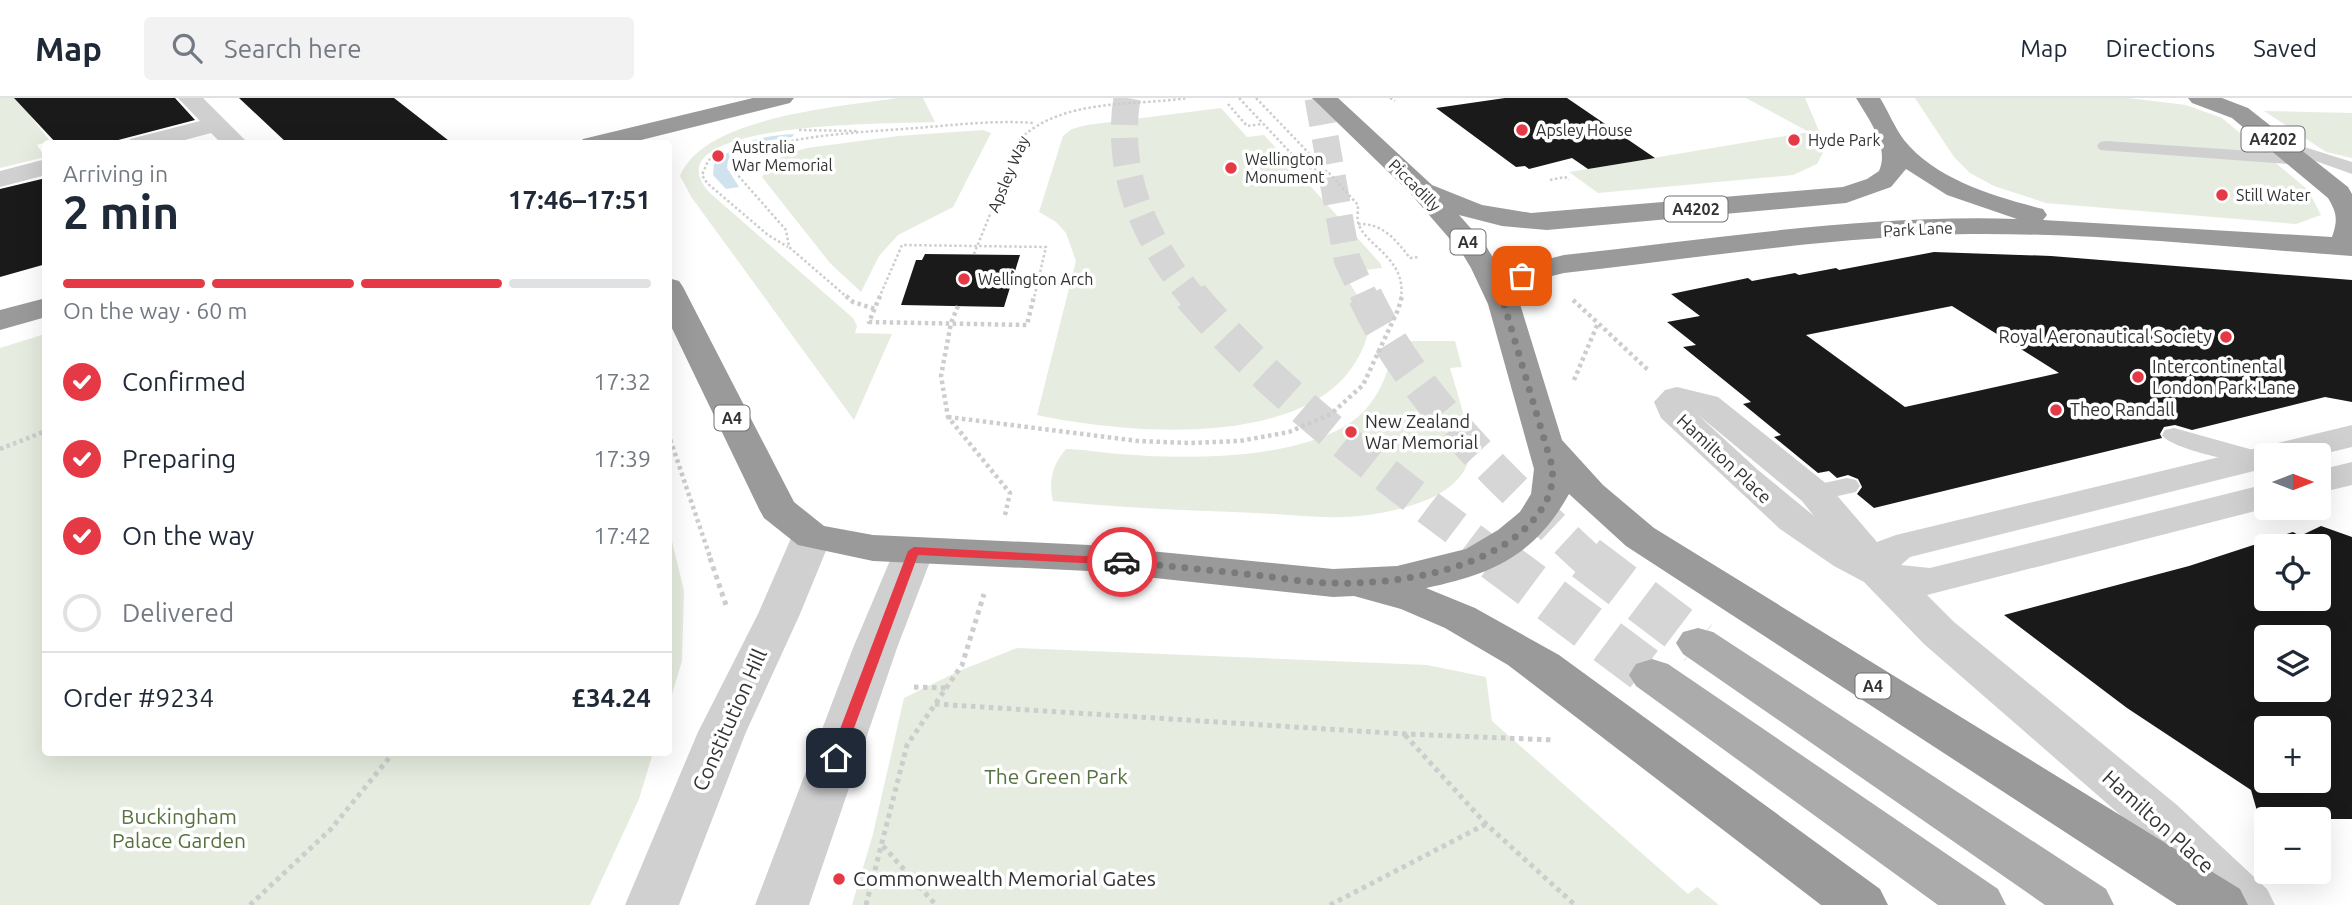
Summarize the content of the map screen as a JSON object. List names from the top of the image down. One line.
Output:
{"streets":{"highway":["A4202","Piccadilly","Park Lane","A4"],"street":["Hamilton Place","Constitution Hill"],"path":["Apsley Way"]},"crossings":[["A4202","Piccadilly"],["A4202","Park Lane"],["Piccadilly","Park Lane"],["Piccadilly","A4"],["A4","Constitution Hill"]],"parks":["The Green Park","Buckingham Palace Garden"],"places":["Apsley House","Hyde Park","Australia War Memorial","Wellington Monument","Still Water","Wellington Arch","Royal Aeronautical Society","Intercontinental London Park Lane","Theo Randall","New Zealand War Memorial","Commonwealth Memorial Gates"],"north":"right","page":{"header":"Map","search":"Search here","nav":["Map","Directions","Saved"],"heading":["2 min","Arriving in","17:46–17:51"],"panel":["Order #9234","£34.24"],"bar":"On the way · 60 m","list":[["Confirmed","17:32"],["Preparing","17:39"],["On the way","17:42"],"Delivered"],"map_buttons":["+","−"]}}
